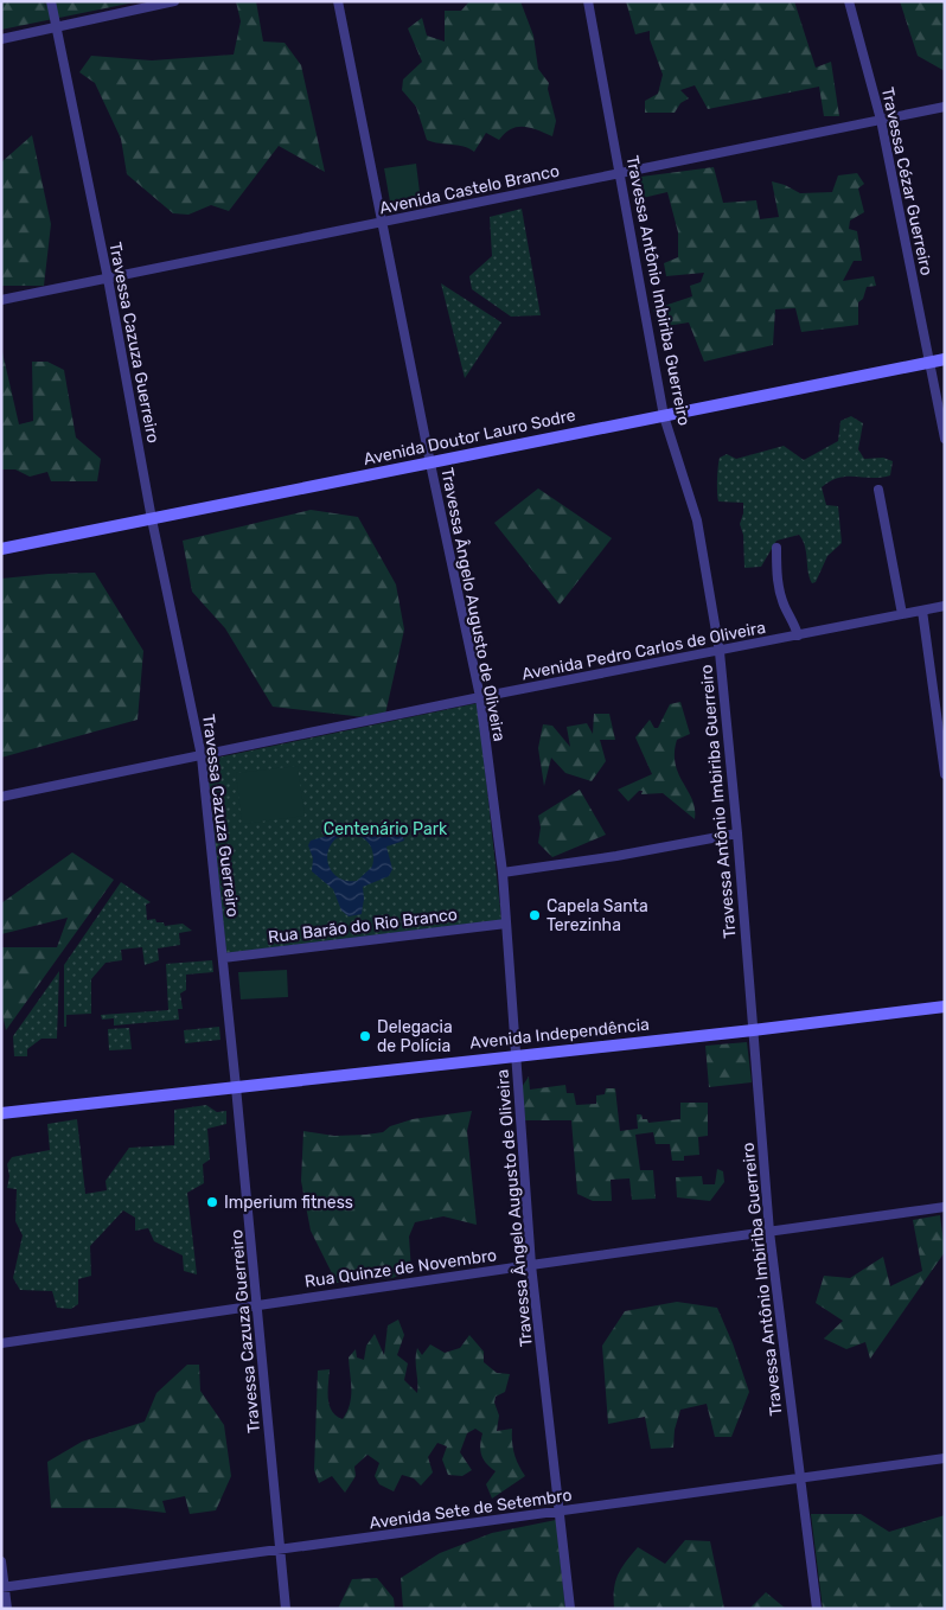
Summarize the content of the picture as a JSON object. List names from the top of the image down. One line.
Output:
{"streets":{"street":["Travessa Cézar Guerreiro","Avenida Castelo Branco","Travessa Antônio Imbiriba Guerreiro","Travessa Cazuza Guerreiro","Avenida Doutor Lauro Sodre","Travessa Ângelo Augusto de Oliveira","Avenida Pedro Carlos de Oliveira","Rua Barão do Rio Branco","Avenida Independência","Rua Quinze de Novembro","Avenida Sete de Setembro"]},"crossings":[["Travessa Cézar Guerreiro","Avenida Castelo Branco"],["Travessa Cézar Guerreiro","Avenida Doutor Lauro Sodre"],["Avenida Castelo Branco","Travessa Antônio Imbiriba Guerreiro"],["Avenida Castelo Branco","Travessa Cazuza Guerreiro"],["Avenida Castelo Branco","Travessa Ângelo Augusto de Oliveira"],["Travessa Antônio Imbiriba Guerreiro","Avenida Doutor Lauro Sodre"],["Travessa Antônio Imbiriba Guerreiro","Avenida Pedro Carlos de Oliveira"],["Travessa Antônio Imbiriba Guerreiro","Avenida Independência"],["Travessa Antônio Imbiriba Guerreiro","Rua Quinze de Novembro"],["Travessa Antônio Imbiriba Guerreiro","Avenida Sete de Setembro"],["Travessa Cazuza Guerreiro","Avenida Doutor Lauro Sodre"],["Travessa Cazuza Guerreiro","Avenida Pedro Carlos de Oliveira"],["Travessa Cazuza Guerreiro","Rua Barão do Rio Branco"],["Travessa Cazuza Guerreiro","Avenida Independência"],["Travessa Cazuza Guerreiro","Rua Quinze de Novembro"],["Travessa Cazuza Guerreiro","Avenida Sete de Setembro"],["Avenida Doutor Lauro Sodre","Travessa Ângelo Augusto de Oliveira"],["Travessa Ângelo Augusto de Oliveira","Avenida Pedro Carlos de Oliveira"],["Travessa Ângelo Augusto de Oliveira","Rua Barão do Rio Branco"],["Travessa Ângelo Augusto de Oliveira","Avenida Independência"],["Travessa Ângelo Augusto de Oliveira","Rua Quinze de Novembro"],["Travessa Ângelo Augusto de Oliveira","Avenida Sete de Setembro"]],"parks":["Centenário Park"],"places":["Capela Santa Terezinha","Delegacia de Polícia","Imperium fitness"]}
